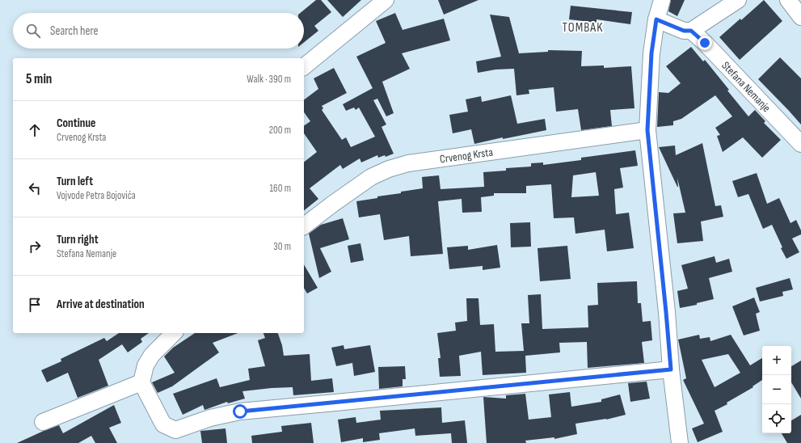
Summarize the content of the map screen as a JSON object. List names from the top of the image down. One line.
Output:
{"streets":{"street":["Stefana Nemanje","Crvenog Krsta"]},"districts":["TOMBAK"],"page":{"search":"Search here","heading":["5 min","Walk · 390 m"],"list":[["Continue","Crvenog Krsta","200 m"],["Turn left","Vojvode Petra Bojovića","160 m"],["Turn right","Stefana Nemanje","30 m"],"Arrive at destination"],"map_buttons":["+","−"]}}
